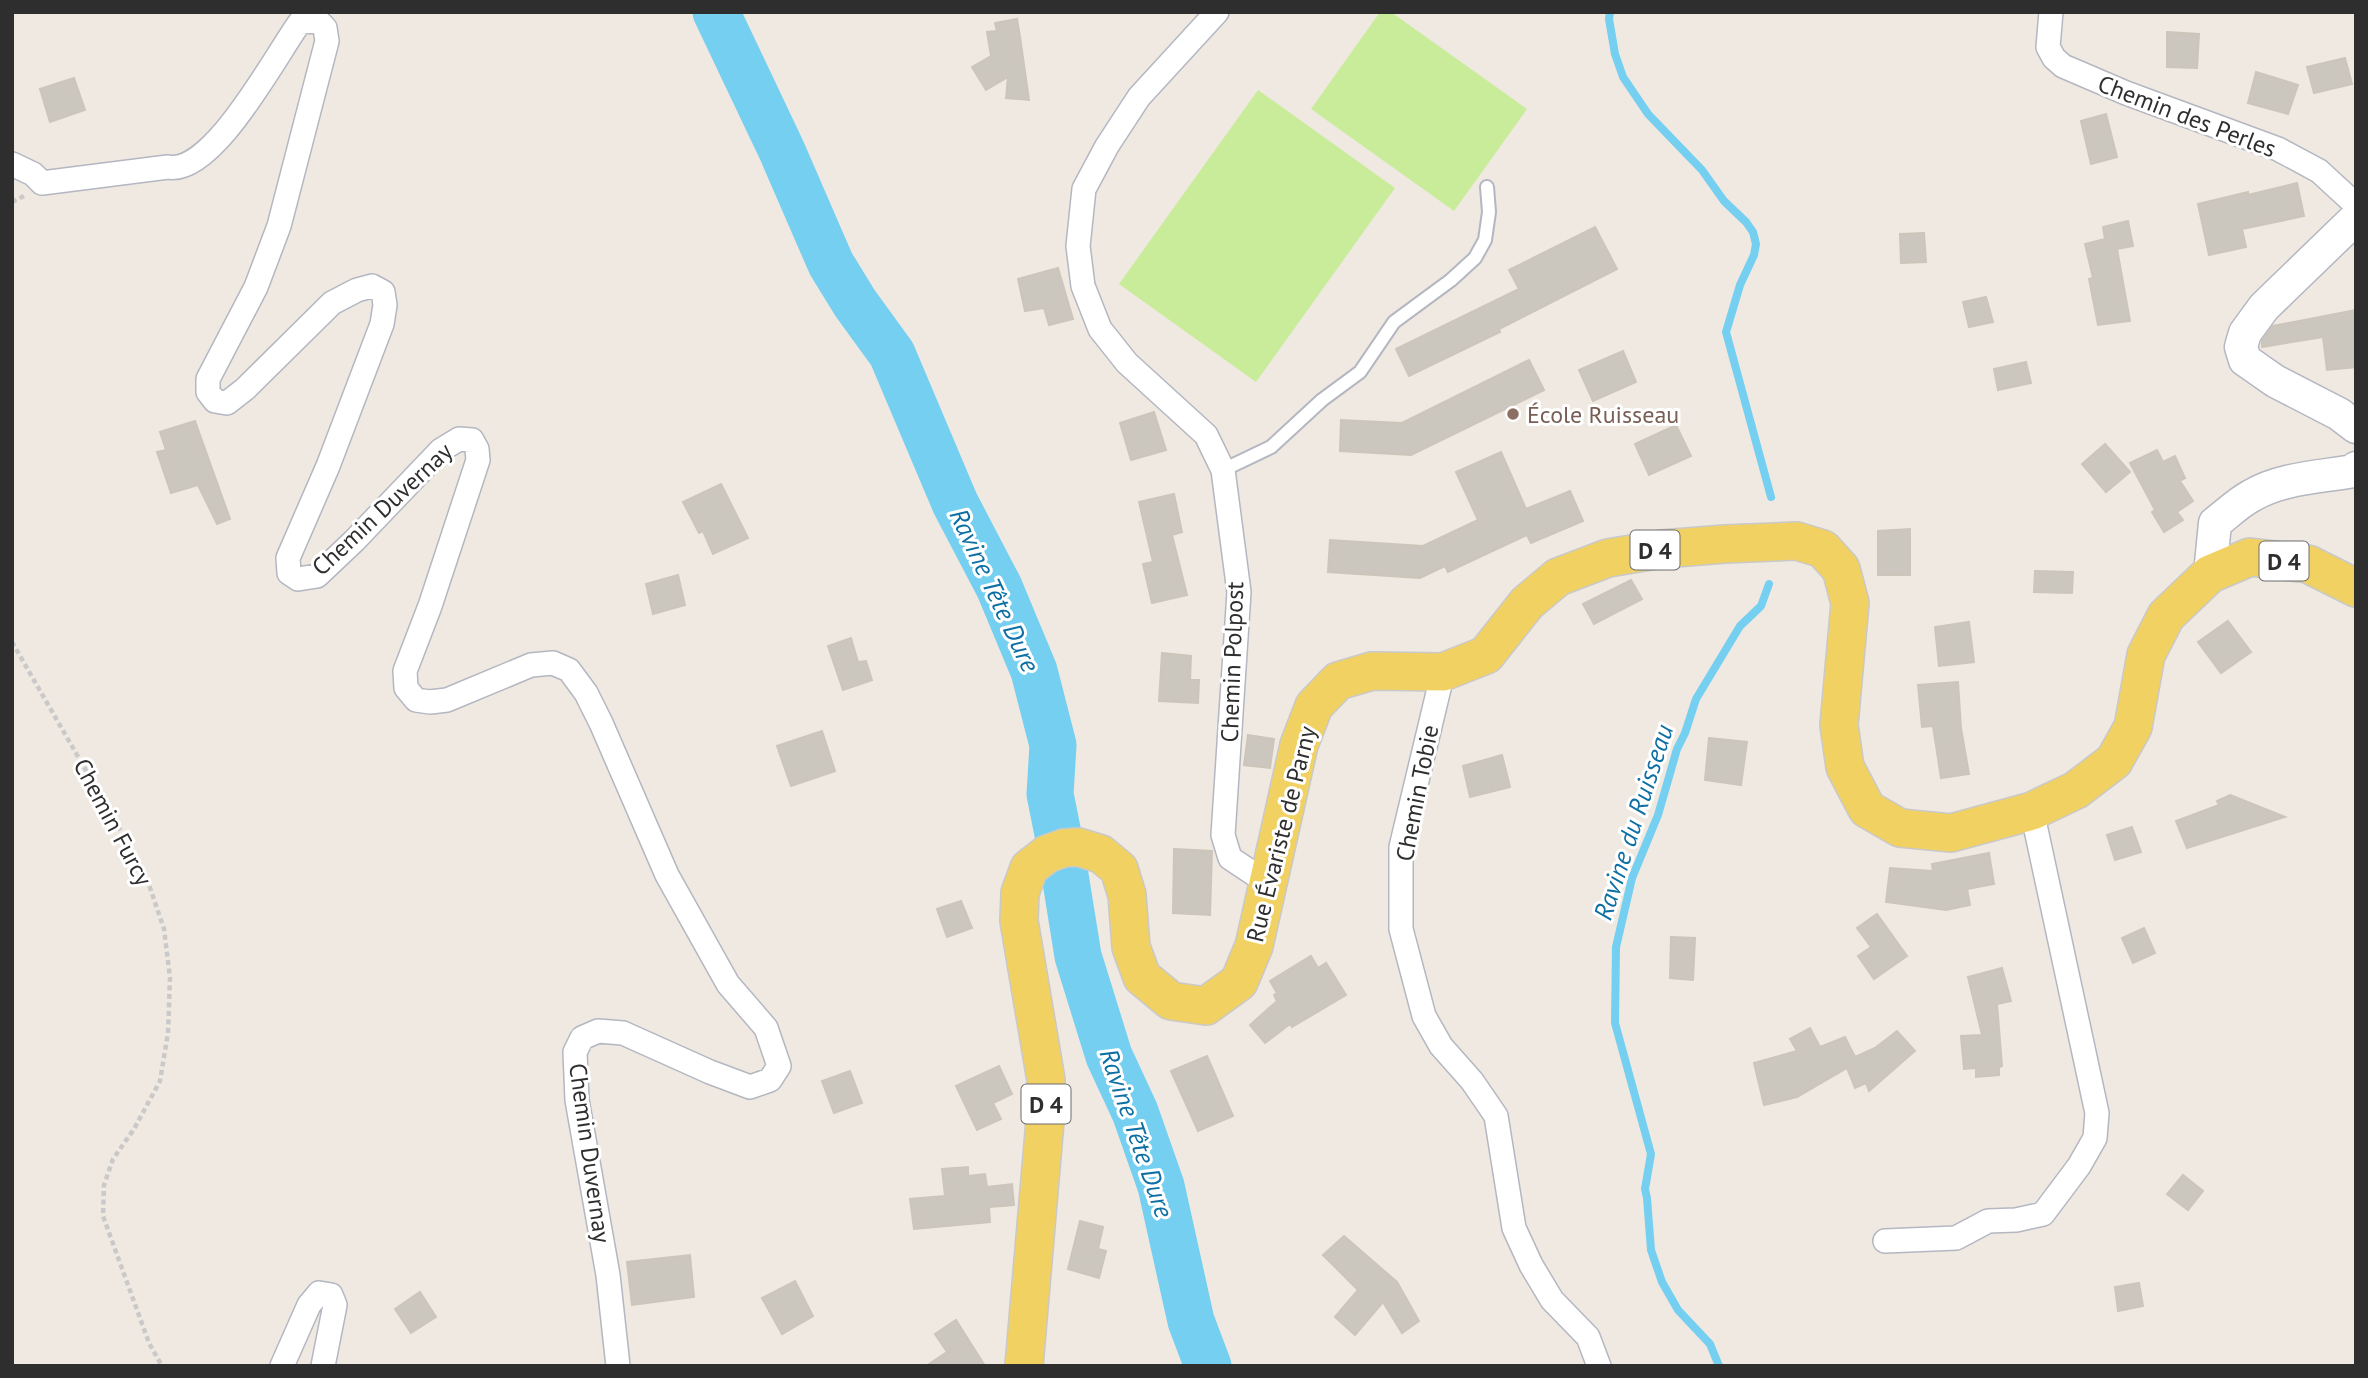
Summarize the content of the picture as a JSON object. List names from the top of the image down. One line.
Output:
{"streets":{"main road":["D 4","Rue Évariste de Parny"],"street":["Chemin des Perles","Chemin Duvernay","Chemin Polpost","Chemin Tobie"],"path":["Chemin Furcy"]},"crossings":[["Chemin Polpost","Rue Évariste de Parny"],["Chemin Tobie","Rue Évariste de Parny"]],"water":["Ravine Tête Dure","Ravine du Ruisseau"],"places":["École Ruisseau"]}
